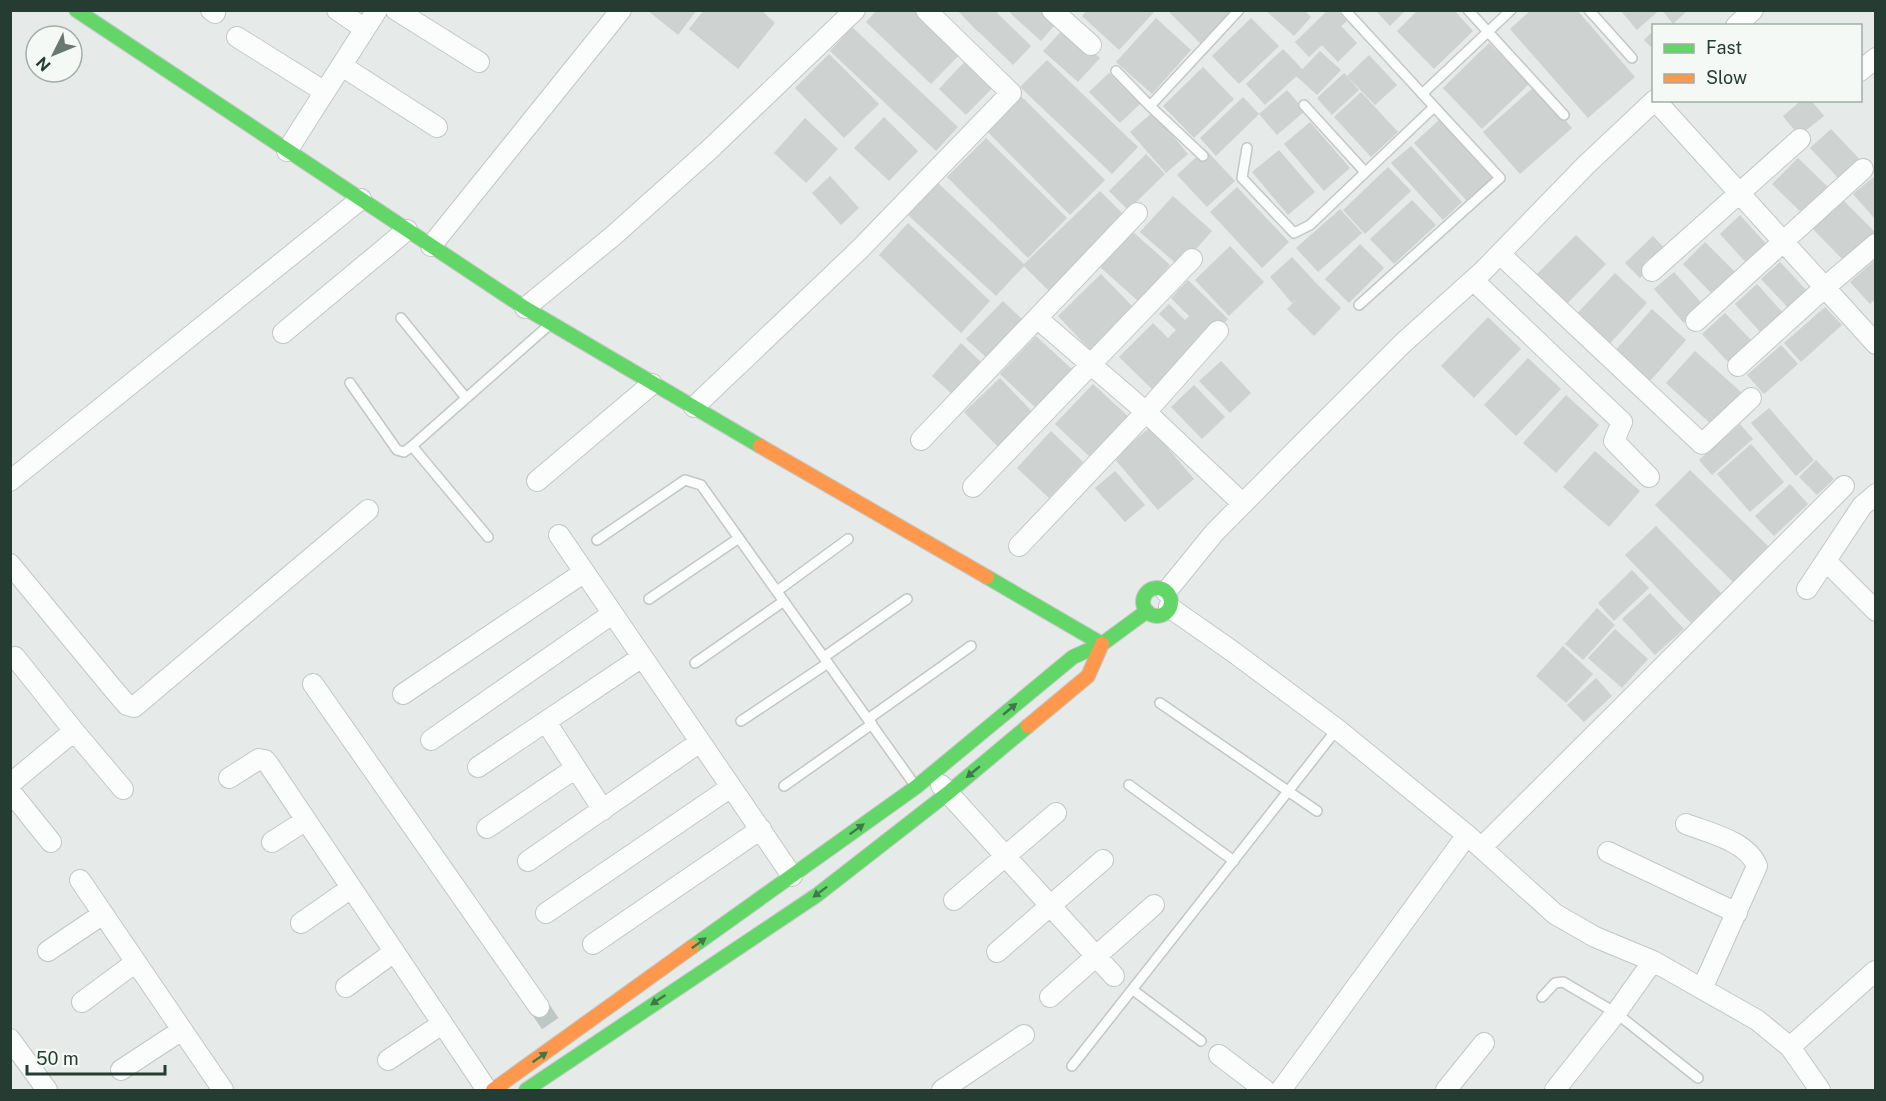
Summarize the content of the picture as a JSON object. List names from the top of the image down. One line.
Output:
{"legend":["Fast","Slow"],"scale_bar":"50 m","north":"bottom left"}
